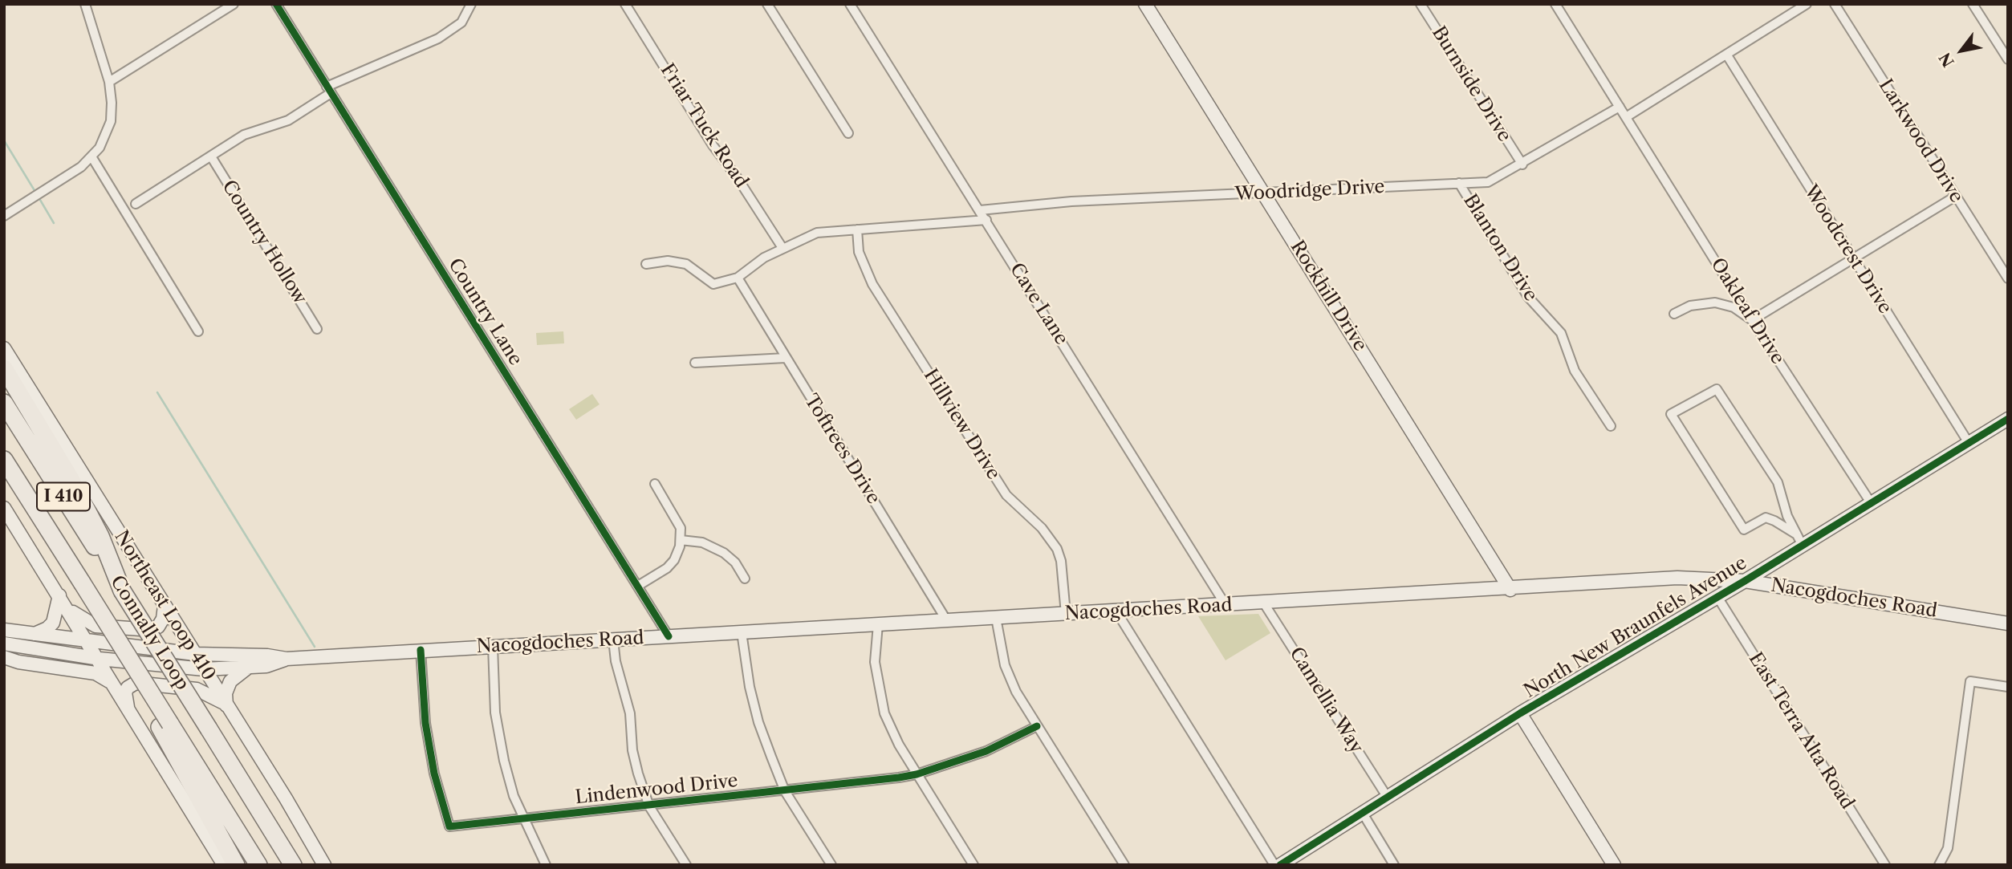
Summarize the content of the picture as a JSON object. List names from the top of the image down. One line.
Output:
{"streets":{"highway":["I 410","Connally Loop"],"main road":["Rockhill Drive","Nacogdoches Road","Northeast Loop 410","North New Braunfels Avenue"],"street":["Burnside Drive","Friar Tuck Road","Larkwood Drive","Woodridge Drive","Country Hollow","Blanton Drive","Woodcrest Drive","Cave Lane","Oakleaf Drive","Country Lane","Hillview Drive","Toftrees Drive","Camellia Way","East Terra Alta Road","Lindenwood Drive"]},"crossings":[["Burnside Drive","Woodridge Drive"],["Woodridge Drive","Blanton Drive"],["Woodridge Drive","Rockhill Drive"],["Woodridge Drive","Cave Lane"],["Woodridge Drive","Oakleaf Drive"],["Woodcrest Drive","North New Braunfels Avenue"],["Rockhill Drive","Nacogdoches Road"],["Cave Lane","Nacogdoches Road"],["Oakleaf Drive","North New Braunfels Avenue"],["Country Lane","Nacogdoches Road"],["Hillview Drive","Nacogdoches Road"],["Toftrees Drive","Nacogdoches Road"],["Nacogdoches Road","Northeast Loop 410"],["Nacogdoches Road","North New Braunfels Avenue"],["Nacogdoches Road","Camellia Way"],["Nacogdoches Road","Lindenwood Drive"],["North New Braunfels Avenue","Camellia Way"],["North New Braunfels Avenue","East Terra Alta Road"]],"north":"bottom left"}
